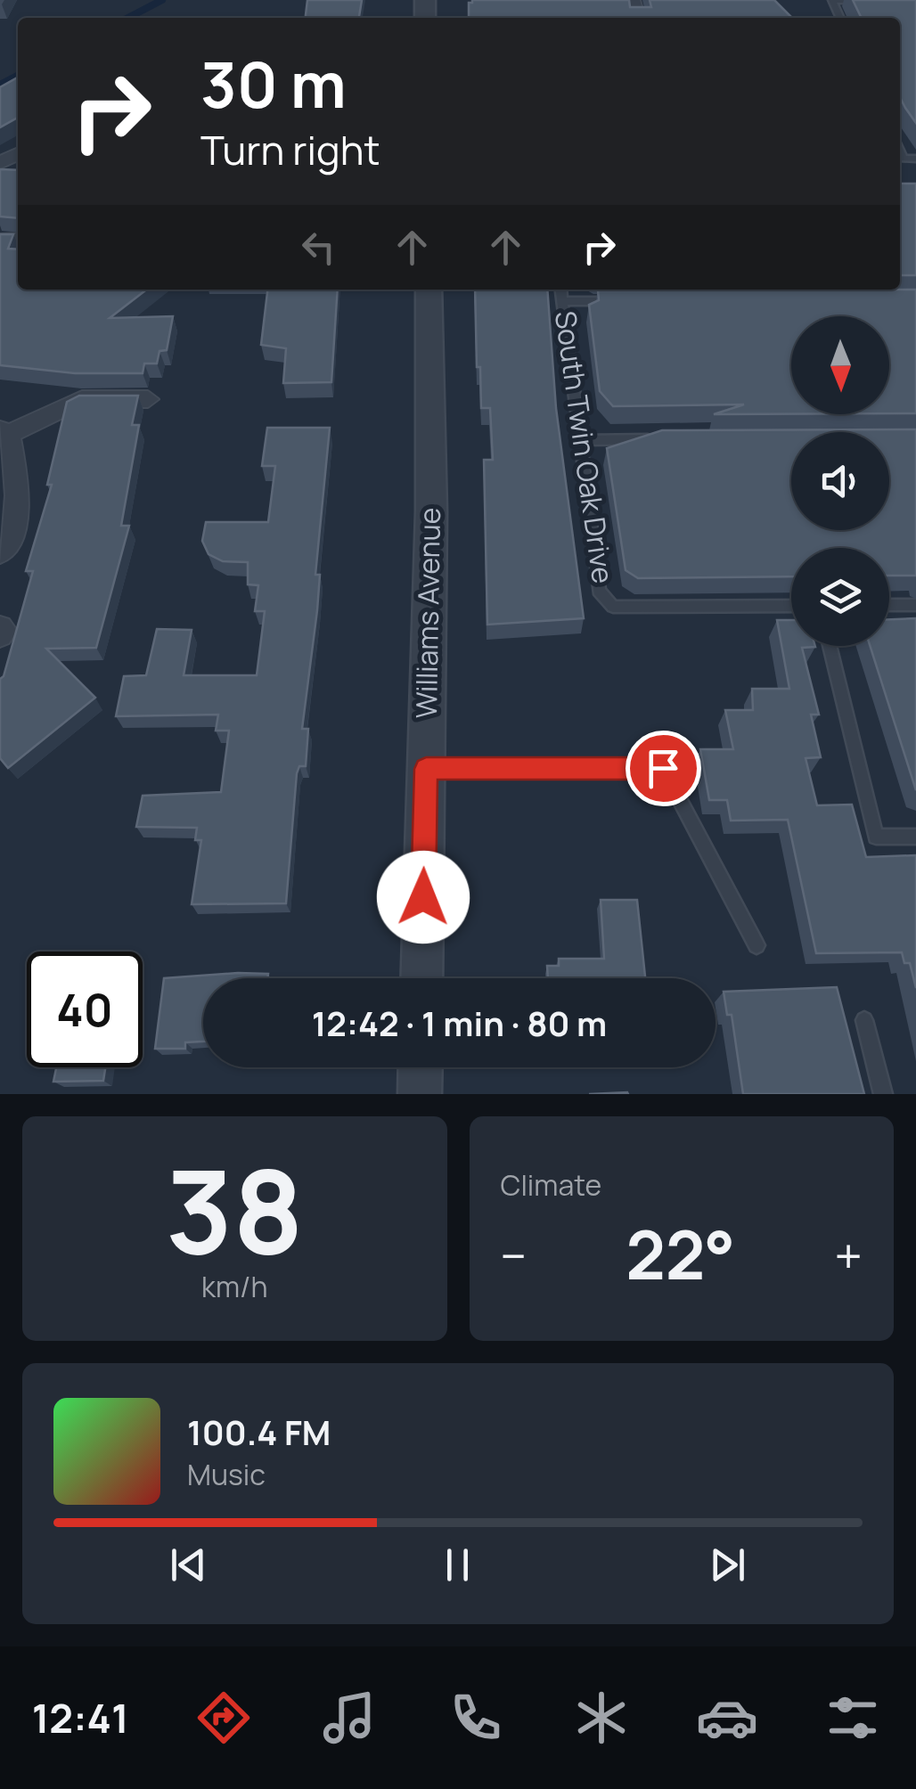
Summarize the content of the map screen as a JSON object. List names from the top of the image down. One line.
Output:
{"streets":{"street":["Williams Avenue"],"lane":["South Twin Oak Drive"]},"north":"bottom","page":{"turn":["30 m","Turn right"],"limit":"40","trip":"12:42 · 1 min · 80 m","tile":[["38","km/h"],"Climate"],"heat":["−","22°","+"],"song":["100.4 FM","Music"],"tabs":"12:41"}}
